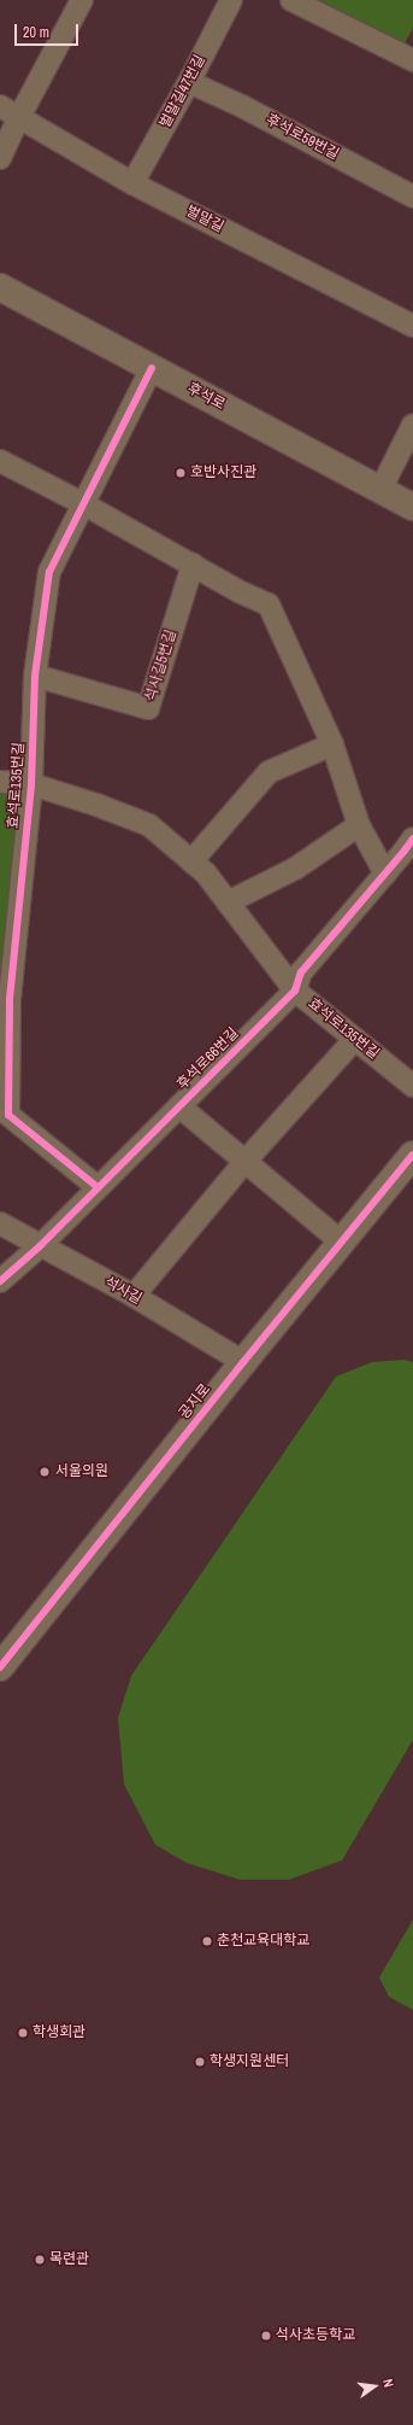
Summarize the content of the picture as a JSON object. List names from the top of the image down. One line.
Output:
{"streets":{"street":["벌말길47번길","후석로59번길","벌말길","후석로","석사길5번길","효석로135번길","후석로66번길","석사길","공지로"]},"crossings":[["벌말길47번길","후석로59번길"],["벌말길47번길","벌말길"],["후석로","효석로135번길"],["석사길5번길","효석로135번길"],["효석로135번길","후석로66번길"],["후석로66번길","석사길"],["석사길","공지로"]],"places":["호반사진관","서울의원","춘천교육대학교","학생회관","학생지원센터","목련관","석사초등학교"],"scale_bar":"20 m","north":"right"}
